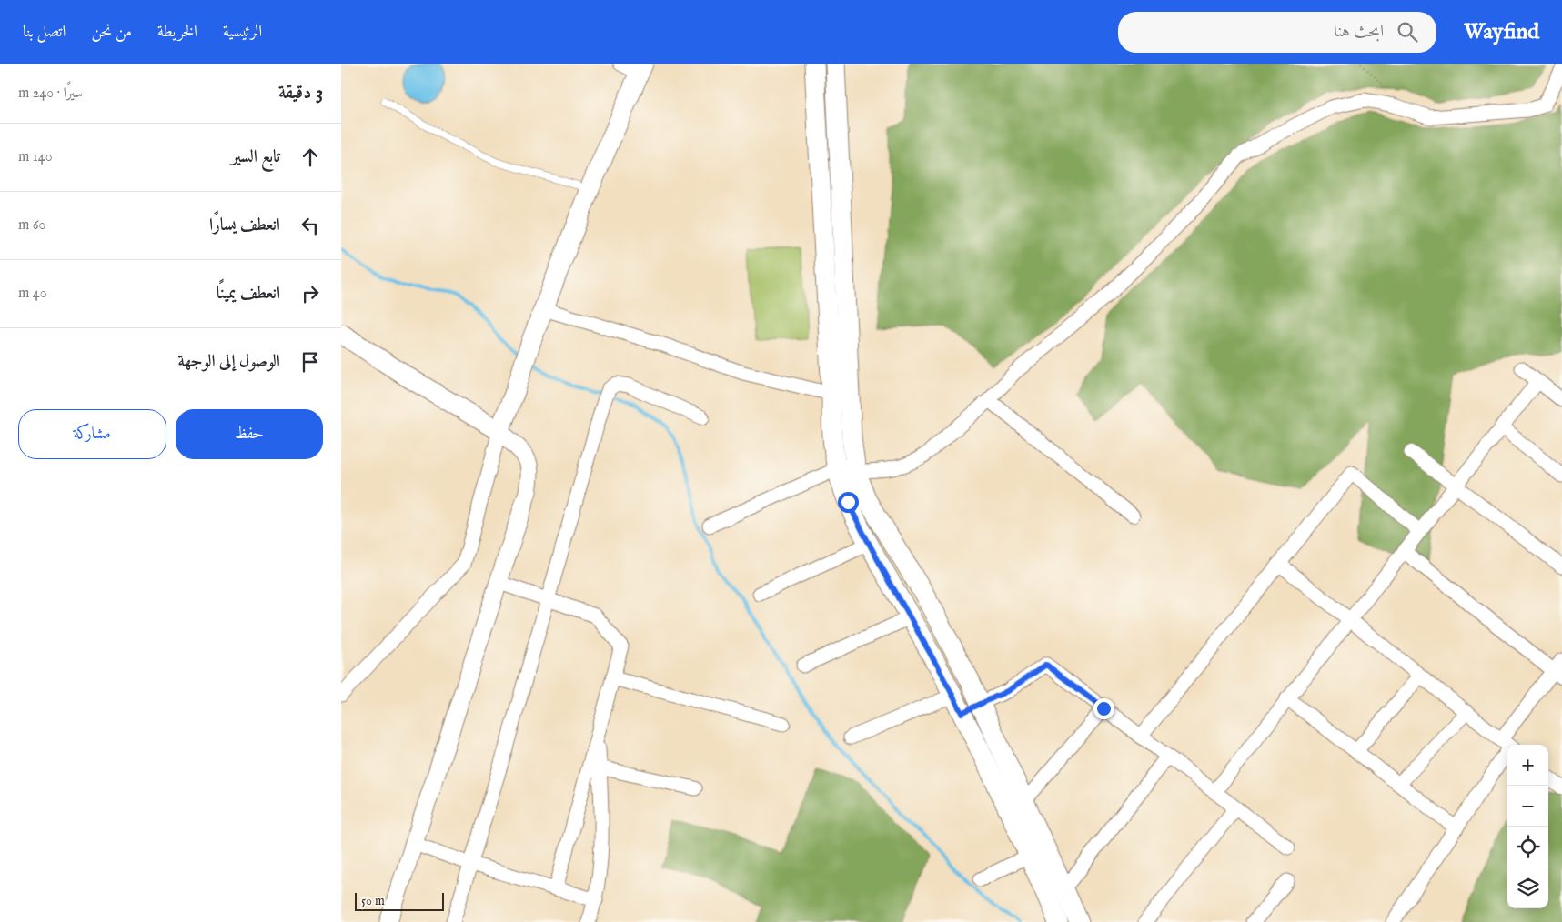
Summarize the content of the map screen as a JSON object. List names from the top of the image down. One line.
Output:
{"scale_bar":"50 m","page":{"header":"Wayfind","search":"ابحث هنا","nav":["الرئيسية","الخريطة","من نحن","اتصل بنا"],"heading":["3 دقيقة","سيرًا · 240 m"],"list":[["تابع السير","140 m"],["انعطف يسارًا","60 m"],["انعطف يمينًا","40 m"],"الوصول إلى الوجهة"],"buttons":["حفظ","مشاركة"],"map_buttons":["+","−"],"scale":"50 m"}}
